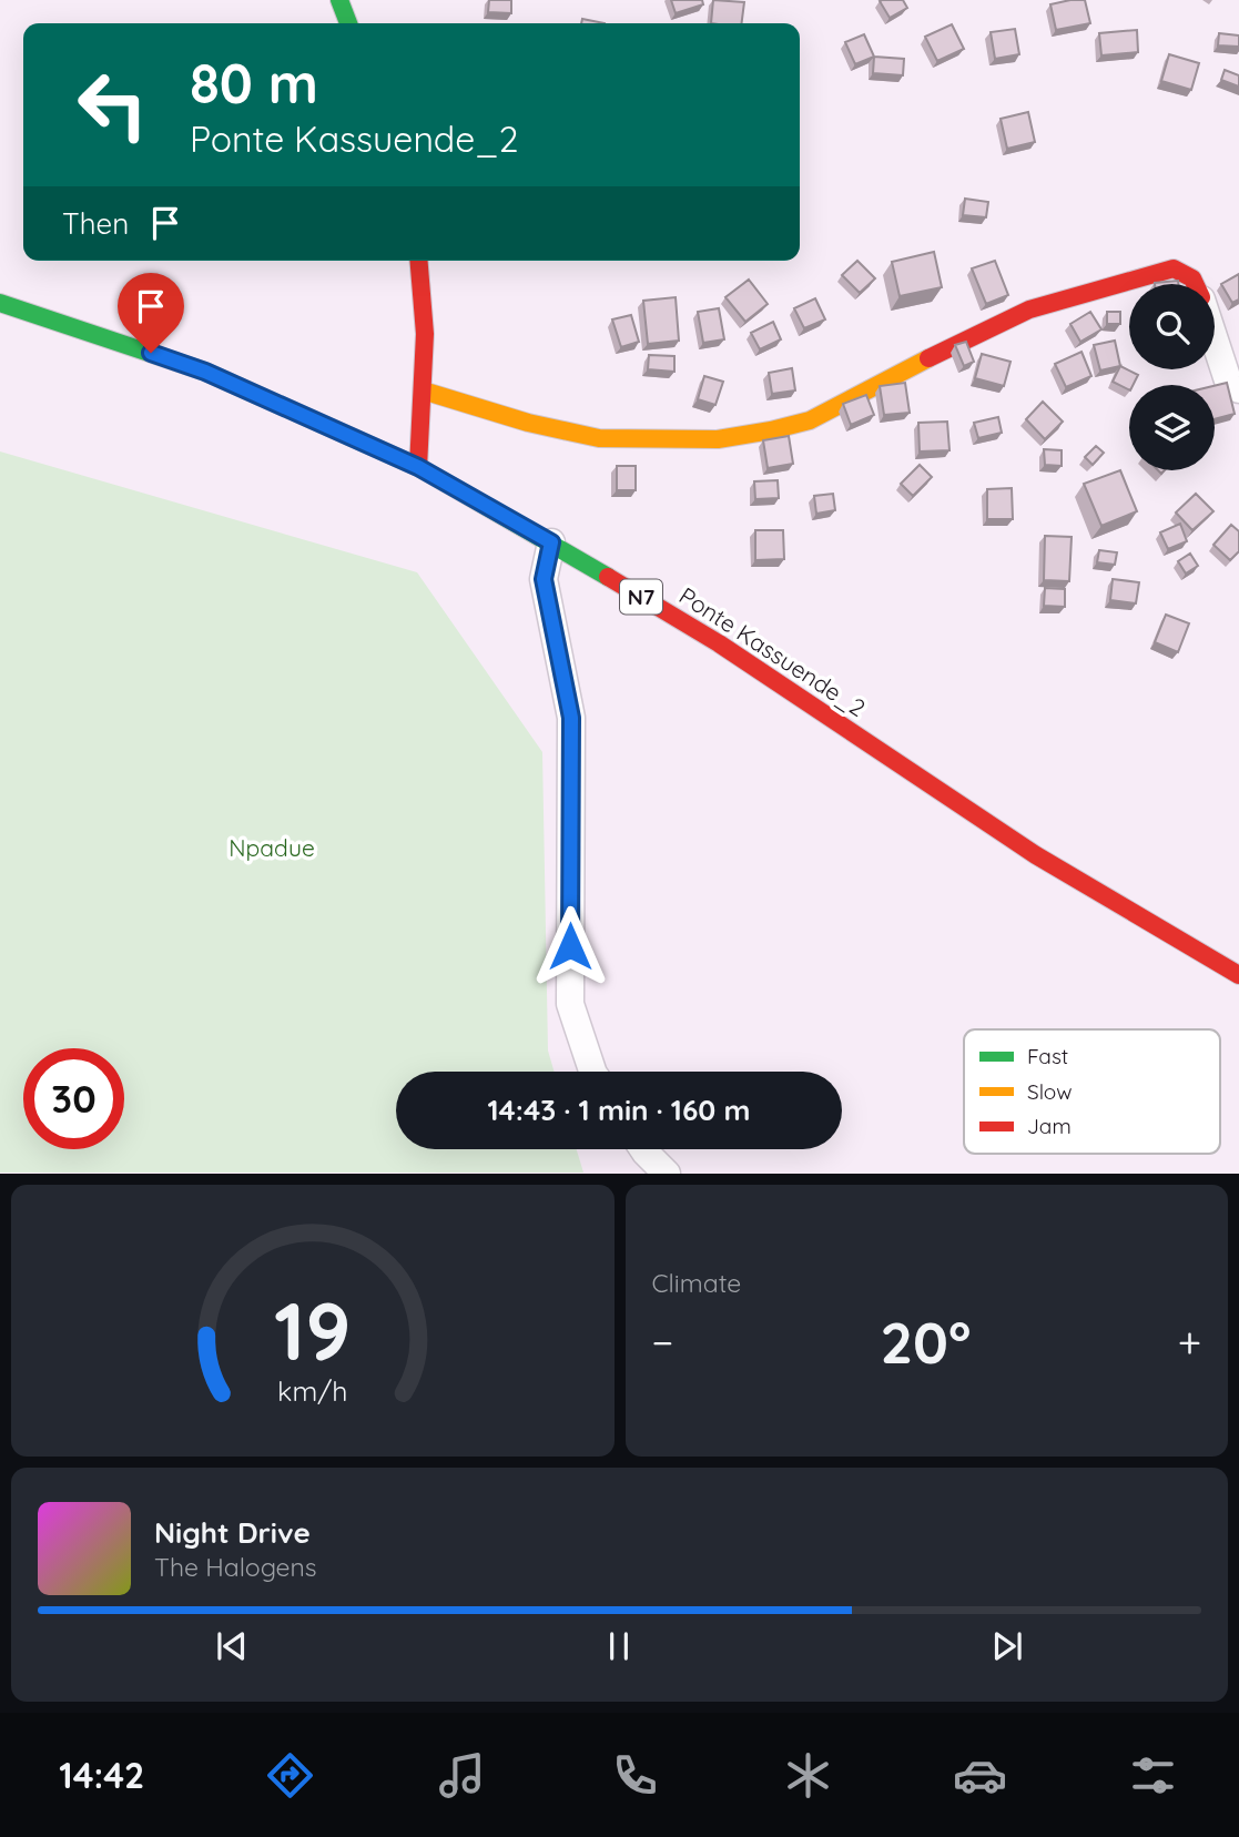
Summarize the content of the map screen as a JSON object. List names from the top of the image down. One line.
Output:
{"streets":{"main road":["N7","Ponte Kassuende_2"]},"parks":["Npadue"],"legend":["Fast","Slow","Jam"],"page":{"turn":["80 m","Ponte Kassuende_2"],"then":"Then","limit":"30","trip":"14:43 · 1 min · 160 m","tile":"Climate","heat":["−","20°","+"],"song":["Night Drive","The Halogens"],"tabs":"14:42","gauge":["19","km/h"]}}
